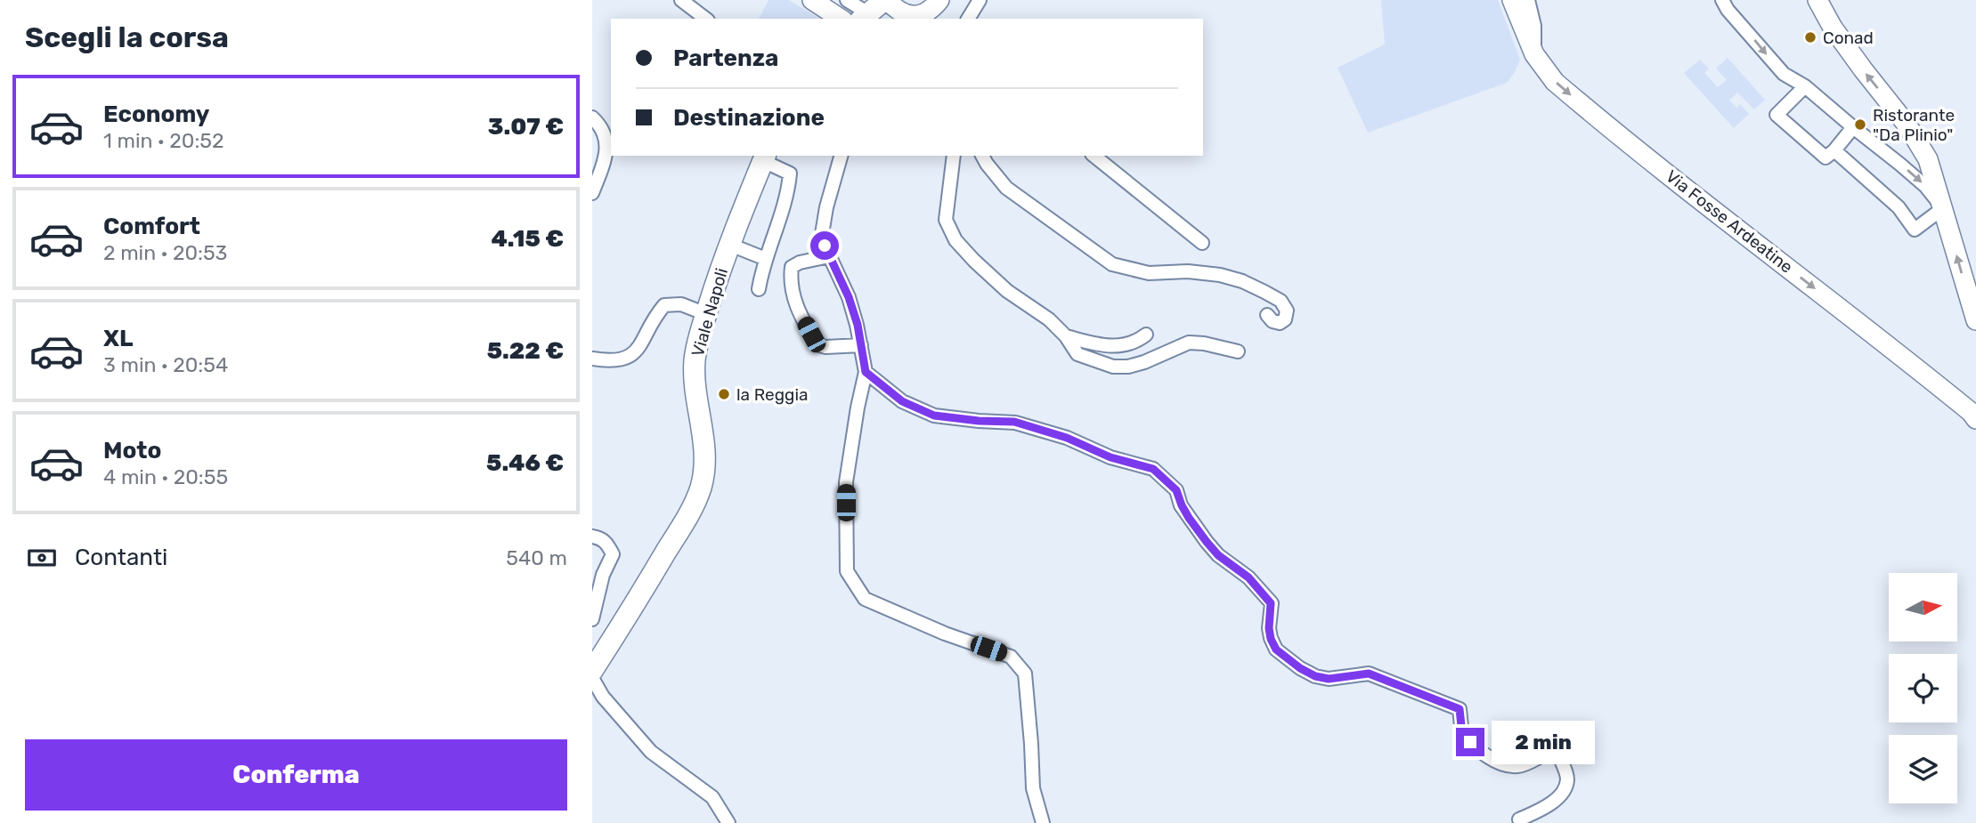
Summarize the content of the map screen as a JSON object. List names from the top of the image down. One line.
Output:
{"streets":{"main road":["Via Fosse Ardeatine","Viale Napoli"]},"one_way":["Via Fosse Ardeatine"],"places":["Conad","Ristorante \"Da Plinio\"","la Reggia"],"north":"right","page":{"heading":"Scegli la corsa","banner":["Partenza","Destinazione"],"list":[{"name":"Economy","note":"1 min · 20:52","value":"3.07 €"},{"name":"Comfort","note":"2 min · 20:53","value":"4.15 €"},{"name":"XL","note":"3 min · 20:54","value":"5.22 €"},{"name":"Moto","note":"4 min · 20:55","value":"5.46 €"}],"pay":["Contanti","540 m"],"bubble":"2 min","buttons":"Conferma"}}
